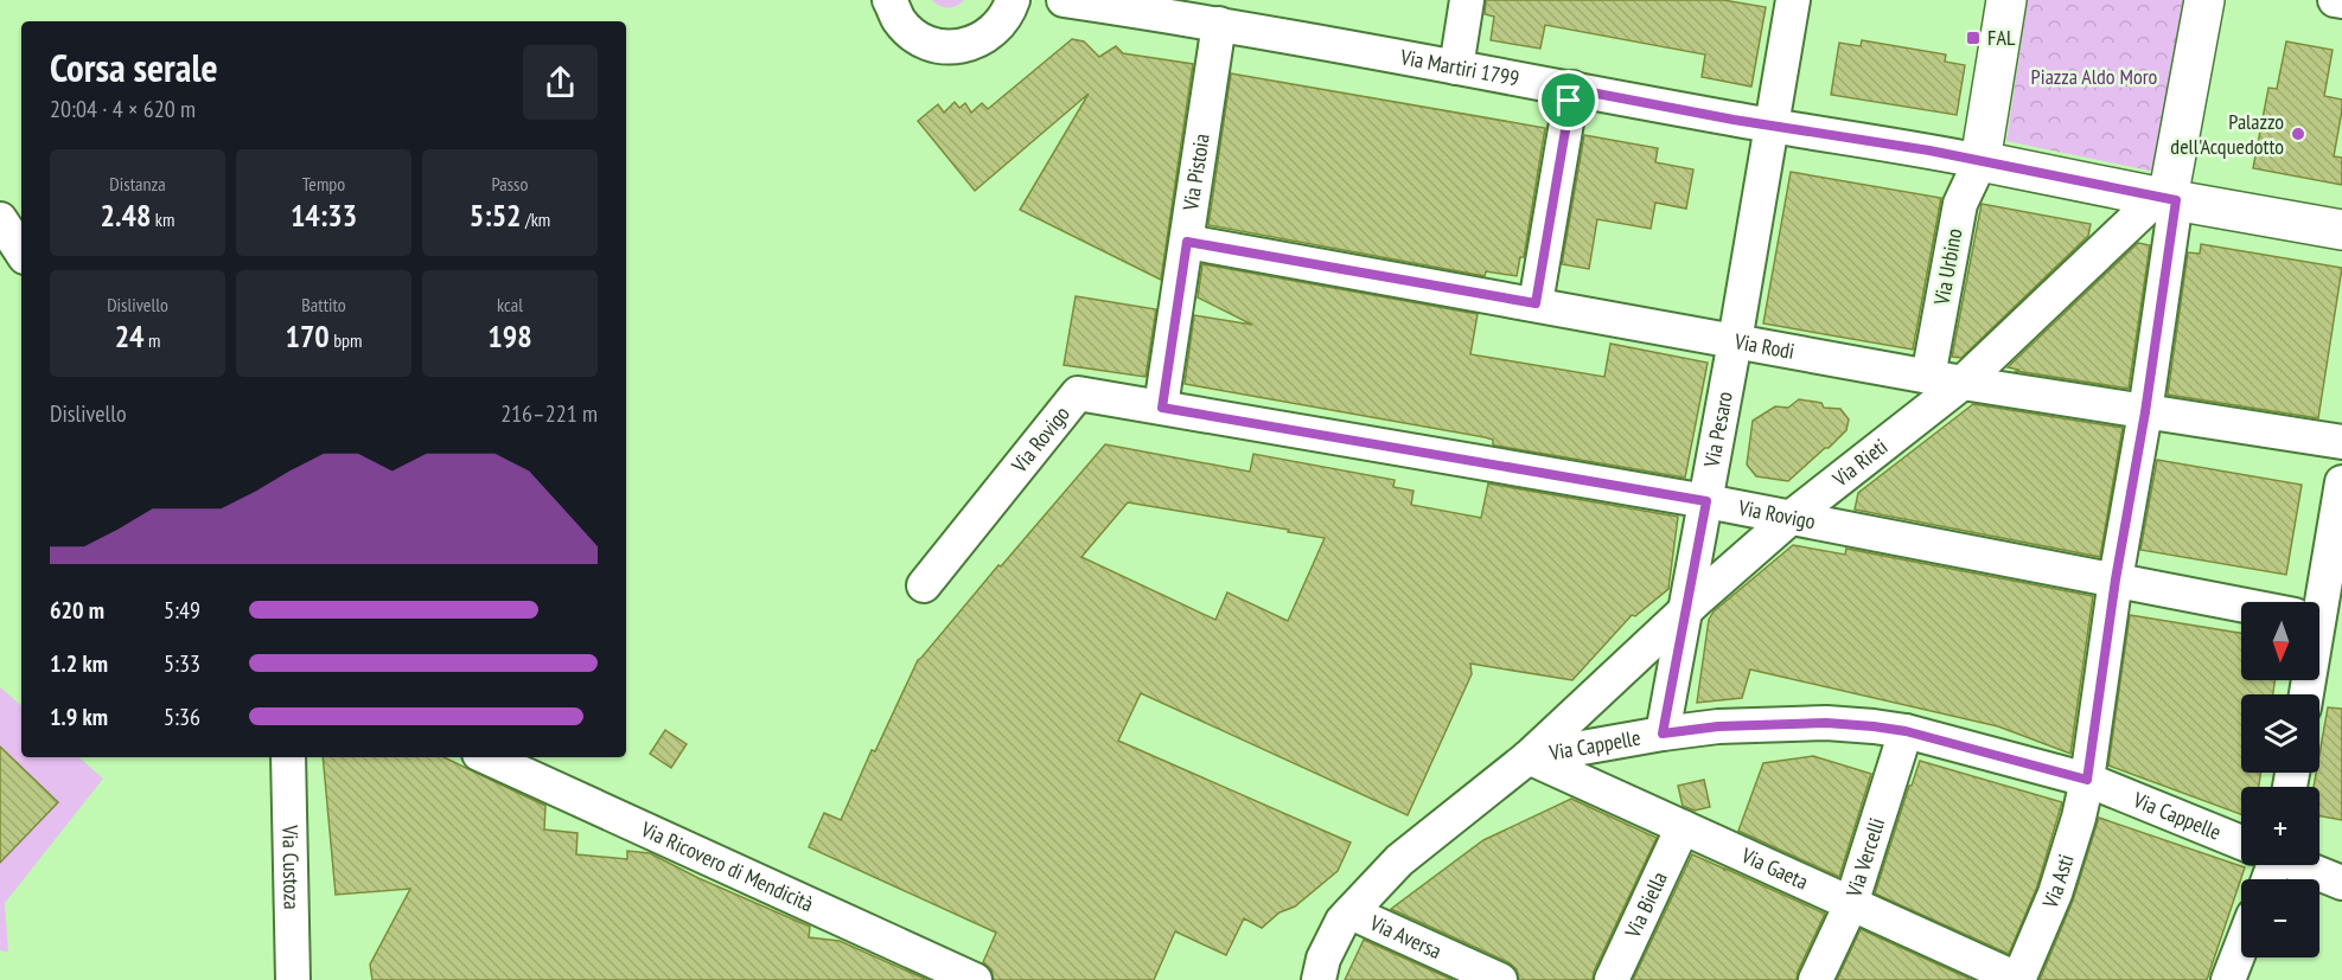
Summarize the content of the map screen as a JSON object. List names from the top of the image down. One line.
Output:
{"streets":{"street":["Via Martiri 1799","Via Pistoia","Via Urbino","Via Rodi","Via Pesaro","Via Rovigo","Via Rieti","Via Cappelle","Via Vercelli","Via Custoza","Via Ricovero di Mendicità","Via Gaeta","Via Asti","Via Biella","Via Aversa"]},"crossings":[["Via Martiri 1799","Via Pistoia"],["Via Martiri 1799","Via Urbino"],["Via Martiri 1799","Via Pesaro"],["Via Pistoia","Via Rodi"],["Via Pistoia","Via Rovigo"],["Via Urbino","Via Rodi"],["Via Rodi","Via Pesaro"],["Via Rodi","Via Rieti"],["Via Rodi","Via Asti"],["Via Pesaro","Via Rovigo"],["Via Pesaro","Via Rieti"],["Via Pesaro","Via Cappelle"],["Via Rovigo","Via Rieti"],["Via Rovigo","Via Asti"],["Via Rieti","Via Cappelle"],["Via Rieti","Via Gaeta"],["Via Rieti","Via Asti"],["Via Cappelle","Via Vercelli"],["Via Cappelle","Via Gaeta"],["Via Cappelle","Via Asti"],["Via Cappelle","Via Aversa"],["Via Vercelli","Via Gaeta"],["Via Gaeta","Via Asti"],["Via Gaeta","Via Biella"]],"parks":["Piazza Aldo Moro"],"places":{"transit":["FAL"],"other":["Palazzo dell'Acquedotto"]},"north":"bottom","page":{"heading":["Corsa serale","20:04 · 4 × 620 m"],"stats":[["Distanza","2.48 km"],["Tempo","14:33"],["Passo","5:52 /km"],["Dislivello","24 m"],["Battito","170 bpm"],["kcal","198"]],"chart":["Dislivello","216–221 m"],"list":[{"name":"620 m","note":"5:49"},{"name":"1.2 km","note":"5:33"},{"name":"1.9 km","note":"5:36"}],"map_buttons":["+","−"]}}
